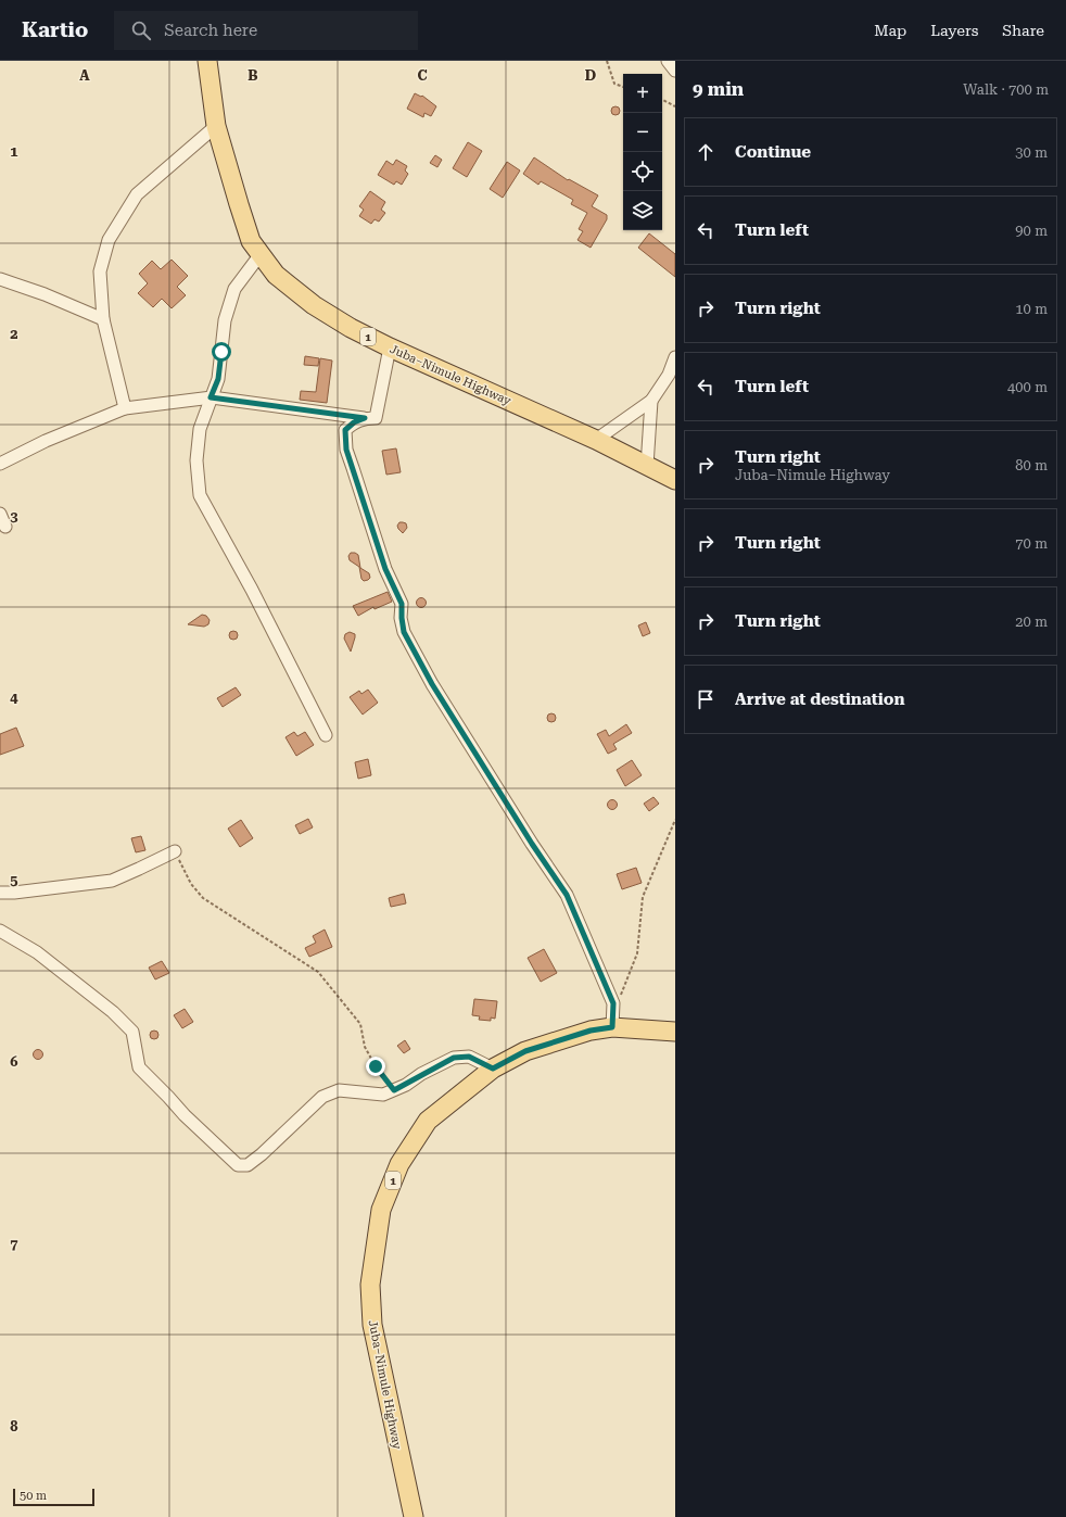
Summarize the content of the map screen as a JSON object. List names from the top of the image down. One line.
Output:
{"streets":{"main road":["1","Juba–Nimule Highway"]},"scale_bar":"50 m","page":{"header":"Kartio","search":"Search here","nav":["Map","Layers","Share"],"heading":["9 min","Walk · 700 m"],"map_buttons":["+","−"],"list":[["Continue","30 m"],["Turn left","90 m"],["Turn right","10 m"],["Turn left","400 m"],["Turn right","Juba–Nimule Highway","80 m"],["Turn right","70 m"],["Turn right","20 m"],"Arrive at destination"],"scale":"50 m"},"grid":{"columns":["A","B","C","D"],"rows":["1","2","3","4","5","6","7","8"]}}
